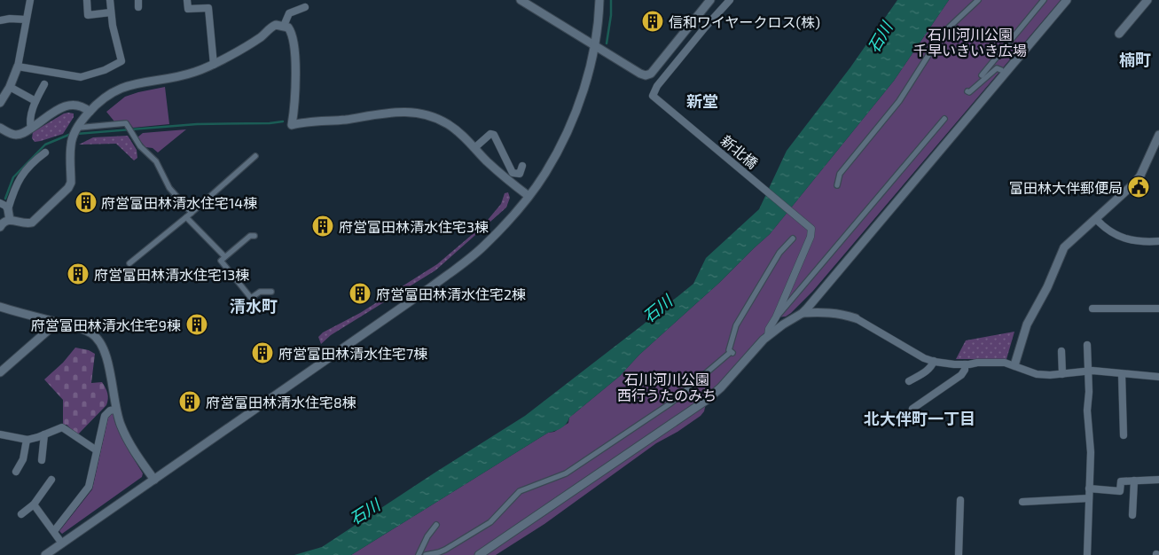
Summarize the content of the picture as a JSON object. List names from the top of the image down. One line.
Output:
{"streets":{"street":["新北橋"]},"districts":["楠町","新堂","清水町","北大伴町一丁目"],"water":["石川"],"parks":["石川河川公園 千早いきいき広場","石川河川公園 西行うたのみち"],"places":{"building":["信和ワイヤークロス(株)","府営富田林清水住宅14棟","府営富田林清水住宅3棟","府営富田林清水住宅13棟","府営富田林清水住宅2棟","府営富田林清水住宅9棟","府営富田林清水住宅7棟","府営富田林清水住宅8棟"],"public building":["富田林大伴郵便局"]}}
